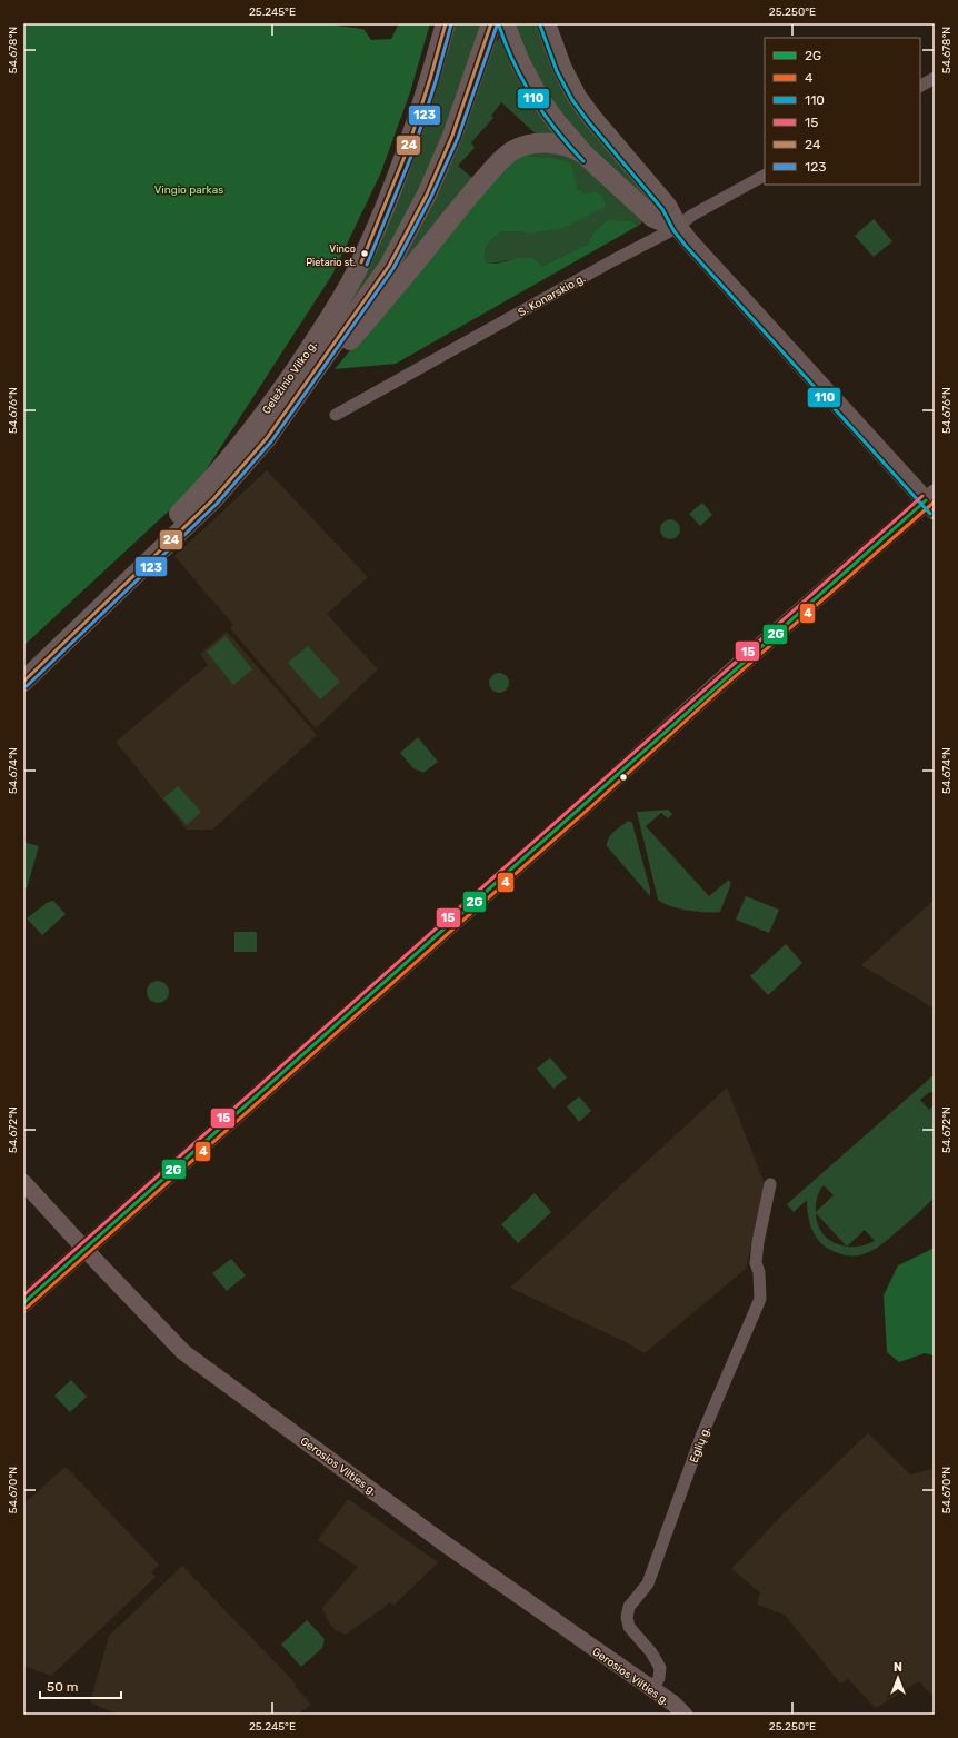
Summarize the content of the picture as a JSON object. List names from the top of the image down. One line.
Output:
{"streets":{"highway":["Geležinio Vilko g."],"main road":["Gerosios Vilties g."],"street":["S. Konarskio g.","Eglių g."]},"crossings":[["Eglių g.","Gerosios Vilties g."]],"parks":["Vingio parkas"],"places":["Vinco Pietario st."],"lines":["transit line 24","transit line 123","transit line 110","transit line 15","transit line 2G","transit line 4"],"legend":["2G","4","110","15","24","123"],"scale_bar":"50 m","north":"top","coordinates":["25.245°E","25.250°E","54.678°N","54.676°N","54.674°N","54.672°N","54.670°N"]}
